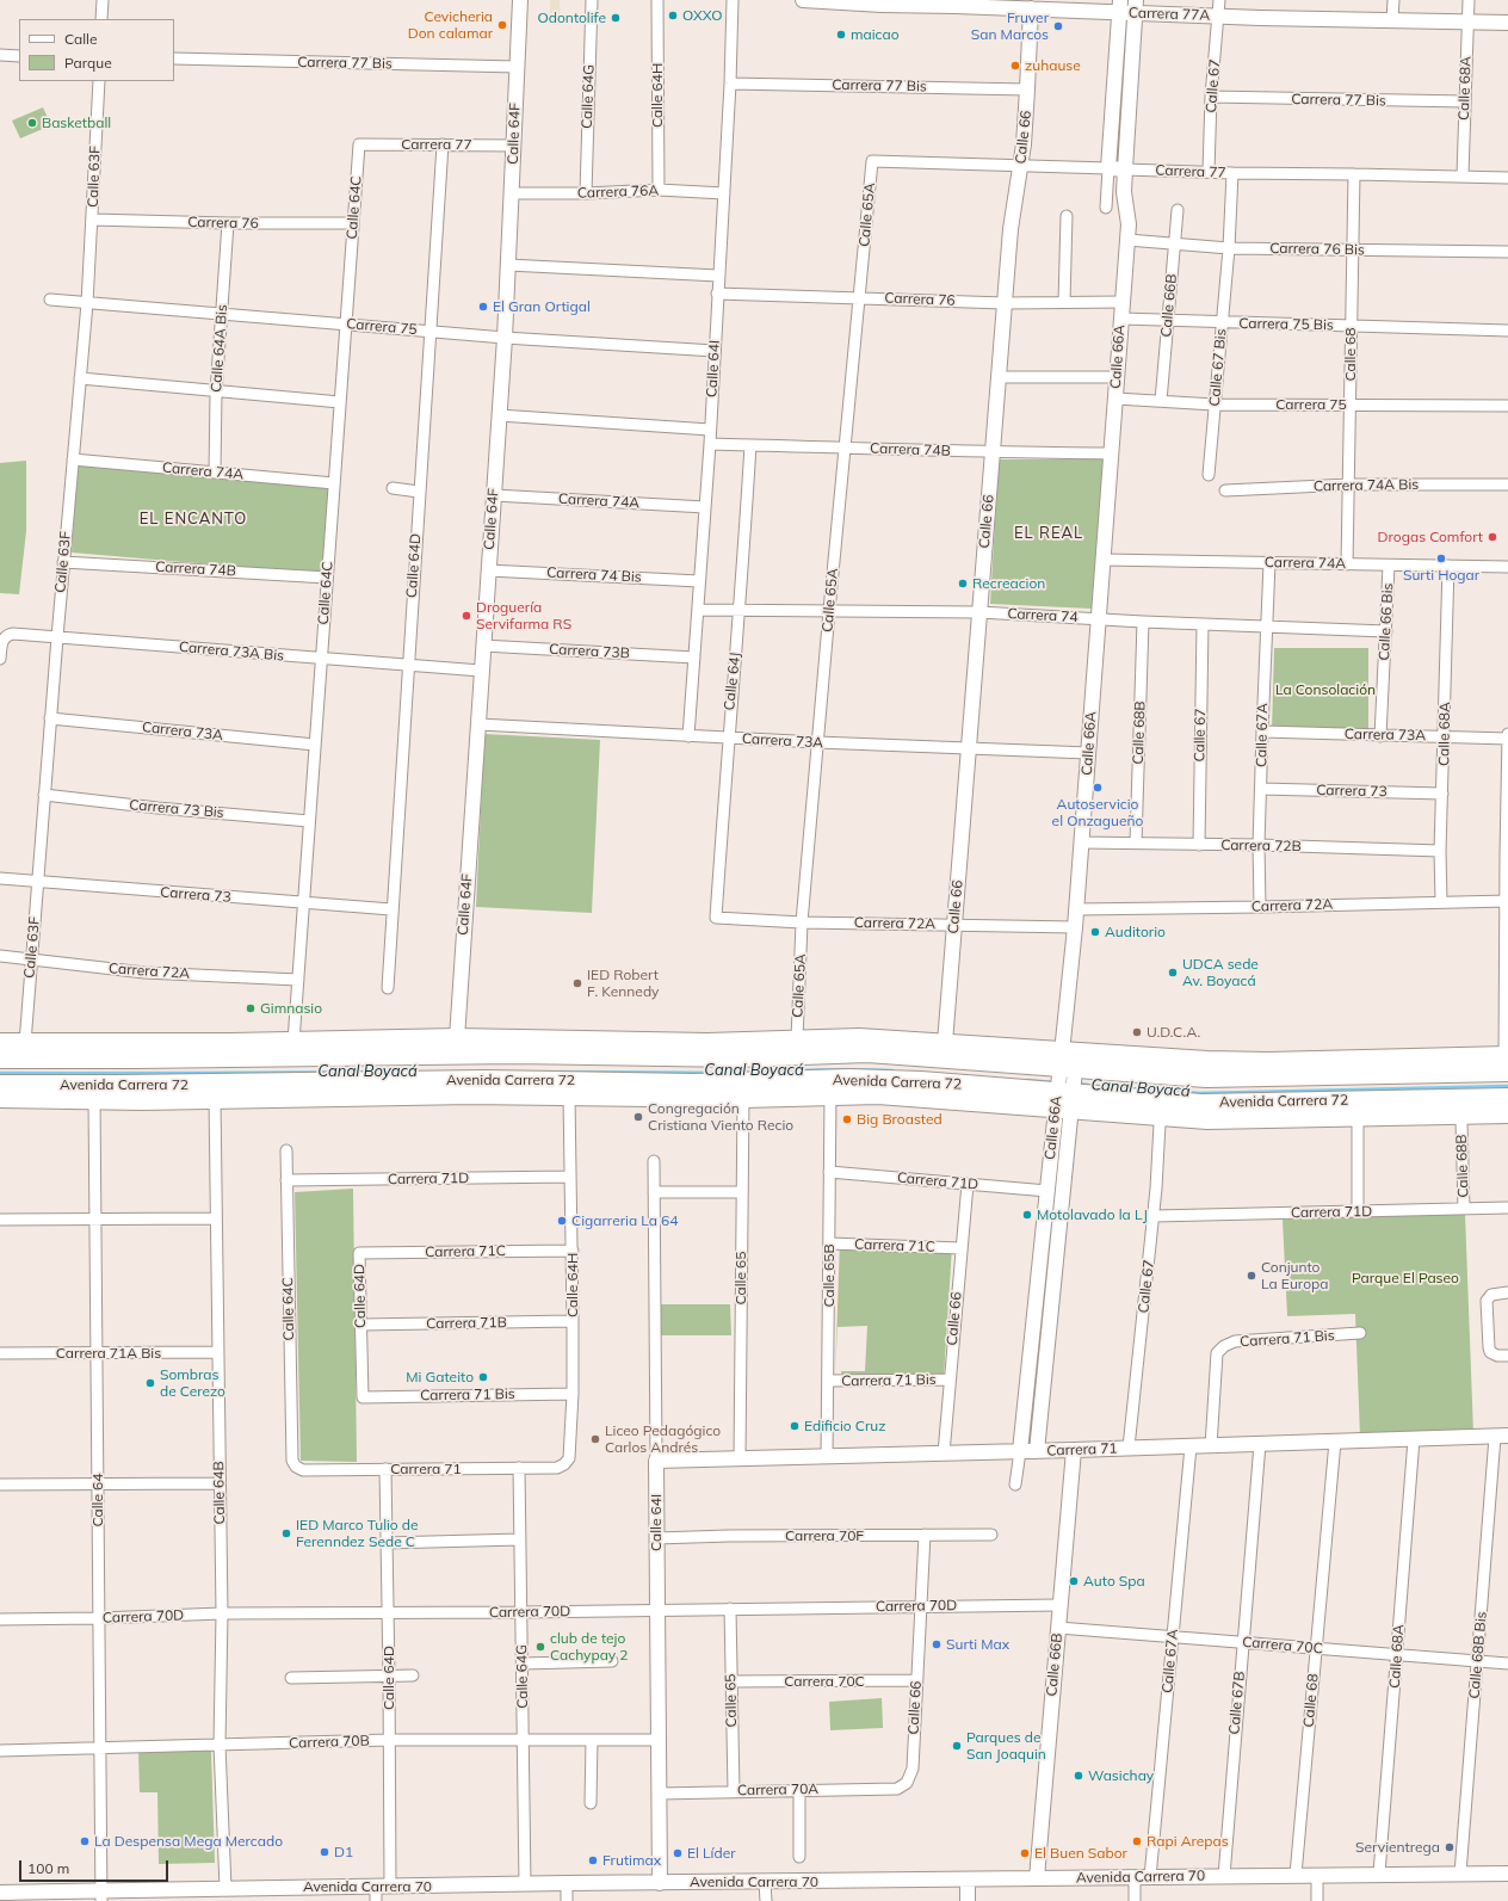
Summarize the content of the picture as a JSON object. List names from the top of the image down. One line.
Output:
{"streets":{"highway":["Avenida Carrera 72"],"street":["Carrera 77A","Carrera 77 Bis","Calle 67","Calle 68A","Calle 64H","Calle 64G","Calle 64F","Calle 66","Carrera 77","Calle 63F","Carrera 76A","Calle 64C","Calle 65A","Carrera 76","Carrera 76 Bis","Calle 66B","Carrera 75 Bis","Carrera 75","Calle 64A Bis","Calle 68","Calle 66A","Calle 67 Bis","Calle 64I","Carrera 74B","Carrera 74A","Carrera 74A Bis","Calle 64D","Carrera 74 Bis","Carrera 74","Calle 66 Bis","Carrera 73A Bis","Carrera 73B","Calle 64J","Carrera 73A","Calle 68B","Calle 67A","Carrera 73","Carrera 73 Bis","Carrera 72B","Carrera 72A","Carrera 71D","Carrera 71C","Calle 65B","Calle 65","Carrera 71B","Carrera 71 Bis","Carrera 71A Bis","Carrera 71","Calle 64B","Calle 64","Carrera 70F","Carrera 70D","Carrera 70C","Calle 68B Bis","Calle 67B","Carrera 70B","Carrera 70A","Avenida Carrera 70"]},"crossings":[["Carrera 77A","Calle 67"],["Carrera 77A","Calle 68A"],["Carrera 77A","Calle 66"],["Carrera 77A","Calle 66A"],["Carrera 77 Bis","Calle 67"],["Carrera 77 Bis","Calle 68A"],["Carrera 77 Bis","Calle 64F"],["Carrera 77 Bis","Calle 66"],["Carrera 77 Bis","Calle 64I"],["Calle 67","Carrera 77"],["Calle 67","Carrera 74"],["Calle 67","Carrera 72B"],["Calle 67","Carrera 71D"],["Calle 67","Carrera 71"],["Calle 68A","Carrera 77"],["Calle 68A","Carrera 74A"],["Calle 68A","Carrera 73A"],["Calle 68A","Carrera 73"],["Calle 68A","Carrera 72B"],["Calle 68A","Carrera 72A"],["Calle 68A","Carrera 71"],["Calle 68A","Carrera 70C"],["Calle 68A","Avenida Carrera 70"],["Calle 64H","Carrera 76A"],["Calle 64H","Avenida Carrera 72"],["Calle 64H","Carrera 71D"],["Calle 64H","Carrera 71C"],["Calle 64H","Carrera 71B"],["Calle 64H","Carrera 71 Bis"],["Calle 64H","Carrera 71"],["Calle 64G","Carrera 76A"],["Calle 64G","Carrera 71"],["Calle 64G","Carrera 70D"],["Calle 64G","Carrera 70B"],["Calle 64G","Avenida Carrera 70"],["Calle 64F","Carrera 77"],["Calle 64F","Carrera 76A"],["Calle 64F","Carrera 75"],["Calle 64F","Carrera 74A"],["Calle 64F","Carrera 74 Bis"],["Calle 64F","Carrera 73A Bis"],["Calle 64F","Carrera 73B"],["Calle 64F","Carrera 73A"],["Calle 64F","Avenida Carrera 72"],["Calle 66","Carrera 77"],["Calle 66","Carrera 76"],["Calle 66","Carrera 74B"],["Calle 66","Carrera 74"],["Calle 66","Carrera 73A"],["Calle 66","Carrera 72A"],["Calle 66","Avenida Carrera 72"],["Calle 66","Carrera 71D"],["Calle 66","Carrera 71C"],["Calle 66","Carrera 71 Bis"],["Calle 66","Carrera 71"],["Calle 66","Carrera 70F"],["Calle 66","Carrera 70D"],["Calle 66","Carrera 70C"],["Calle 66","Carrera 70A"],["Carrera 77","Calle 64C"],["Carrera 77","Calle 65A"],["Carrera 77","Calle 68"],["Carrera 77","Calle 66A"],["Carrera 77","Calle 67 Bis"],["Carrera 77","Calle 64D"],["Calle 63F","Carrera 76"],["Calle 63F","Carrera 75"],["Calle 63F","Carrera 74B"],["Calle 63F","Carrera 74A"],["Calle 63F","Carrera 73A Bis"],["Calle 63F","Carrera 73A"],["Calle 63F","Carrera 73"],["Calle 63F","Carrera 73 Bis"],["Calle 63F","Carrera 72A"],["Calle 63F","Avenida Carrera 72"],["Carrera 76A","Calle 64I"],["Calle 64C","Carrera 76"],["Calle 64C","Carrera 75"],["Calle 64C","Carrera 74B"],["Calle 64C","Carrera 74A"],["Calle 64C","Carrera 73A Bis"],["Calle 64C","Carrera 73A"],["Calle 64C","Carrera 73"],["Calle 64C","Carrera 73 Bis"],["Calle 64C","Carrera 72A"],["Calle 64C","Avenida Carrera 72"],["Calle 64C","Carrera 71D"],["Calle 64C","Carrera 71"],["Calle 65A","Carrera 76"],["Calle 65A","Carrera 74B"],["Calle 65A","Carrera 74"],["Calle 65A","Carrera 73A"],["Calle 65A","Carrera 72A"],["Calle 65A","Avenida Carrera 72"],["Carrera 76","Calle 64A Bis"],["Carrera 76","Calle 66A"],["Carrera 76","Calle 64I"],["Carrera 76 Bis","Calle 66B"],["Carrera 76 Bis","Calle 68"],["Carrera 76 Bis","Calle 66A"],["Carrera 76 Bis","Calle 67 Bis"],["Calle 66B","Carrera 75 Bis"],["Calle 66B","Carrera 75"],["Calle 66B","Carrera 71"],["Calle 66B","Carrera 70D"],["Calle 66B","Carrera 70C"],["Calle 66B","Avenida Carrera 70"],["Carrera 75 Bis","Calle 68"],["Carrera 75 Bis","Calle 66A"],["Carrera 75 Bis","Calle 67 Bis"],["Carrera 75","Calle 64A Bis"],["Carrera 75","Calle 68"],["Carrera 75","Calle 66A"],["Carrera 75","Calle 67 Bis"],["Carrera 75","Calle 64I"],["Carrera 75","Calle 64D"],["Calle 64A Bis","Carrera 74A"],["Calle 68","Carrera 74A"],["Calle 68","Carrera 74A Bis"],["Calle 68","Carrera 71"],["Calle 68","Carrera 70C"],["Calle 68","Avenida Carrera 70"],["Calle 66A","Carrera 74B"],["Calle 66A","Carrera 74A"],["Calle 66A","Carrera 74"],["Calle 66A","Carrera 73A"],["Calle 66A","Carrera 72B"],["Calle 66A","Carrera 72A"],["Calle 66A","Avenida Carrera 72"],["Calle 66A","Carrera 71D"],["Calle 66A","Carrera 71"],["Calle 64I","Carrera 74B"],["Calle 64I","Carrera 74A"],["Calle 64I","Carrera 74 Bis"],["Calle 64I","Carrera 74"],["Calle 64I","Carrera 73B"],["Calle 64I","Carrera 73A"],["Calle 64I","Carrera 71"],["Calle 64I","Carrera 70F"],["Calle 64I","Carrera 70D"],["Calle 64I","Carrera 70B"],["Calle 64I","Carrera 70A"],["Calle 64I","Avenida Carrera 70"],["Carrera 74B","Calle 64J"],["Carrera 74A","Calle 66 Bis"],["Carrera 74A","Calle 67A"],["Calle 64D","Carrera 73A Bis"],["Calle 64D","Carrera 73"],["Calle 64D","Carrera 71C"],["Calle 64D","Carrera 71B"],["Calle 64D","Carrera 71 Bis"],["Calle 64D","Carrera 71"],["Calle 64D","Carrera 70D"],["Calle 64D","Carrera 70B"],["Calle 64D","Avenida Carrera 70"],["Carrera 74","Calle 66 Bis"],["Carrera 74","Calle 64J"],["Carrera 74","Calle 68B"],["Carrera 74","Calle 67A"],["Calle 66 Bis","Carrera 73A"],["Calle 64J","Carrera 73A"],["Calle 64J","Carrera 72A"],["Carrera 73A","Calle 67A"],["Calle 68B","Carrera 72B"],["Calle 68B","Carrera 71D"],["Calle 67A","Carrera 73"],["Calle 67A","Carrera 72B"],["Calle 67A","Carrera 72A"],["Calle 67A","Carrera 71"],["Calle 67A","Carrera 70C"],["Calle 67A","Avenida Carrera 70"],["Avenida Carrera 72","Calle 65B"],["Avenida Carrera 72","Calle 65"],["Avenida Carrera 72","Calle 64B"],["Avenida Carrera 72","Calle 64"],["Carrera 71D","Calle 65B"],["Carrera 71C","Calle 65B"],["Calle 65B","Carrera 71 Bis"],["Calle 65B","Carrera 71"],["Calle 65","Carrera 71"],["Calle 65","Carrera 70D"],["Calle 65","Carrera 70C"],["Calle 65","Carrera 70A"],["Carrera 71 Bis","Carrera 71"],["Carrera 71A Bis","Calle 64B"],["Carrera 71A Bis","Calle 64"],["Carrera 71","Calle 68B Bis"],["Carrera 71","Calle 67B"],["Calle 64B","Carrera 70D"],["Calle 64B","Carrera 70B"],["Calle 64B","Avenida Carrera 70"],["Calle 64","Carrera 70D"],["Calle 64","Carrera 70B"],["Calle 64","Avenida Carrera 70"],["Carrera 70C","Calle 68B Bis"],["Carrera 70C","Calle 67B"],["Calle 68B Bis","Avenida Carrera 70"],["Calle 67B","Avenida Carrera 70"]],"districts":["EL ENCANTO","EL REAL"],"water":["Canal Boyacá"],"parks":["La Consolación","Parque El Paseo"],"places":["OXXO","Odontolife","Cevicheria Don calamar","Fruver San Marcos","maicao","zuhause","Basketball","El Gran Ortigal","Drogas Comfort","Surti Hogar","Recreacion","Droguería Servifarma RS","Autoservicio el Onzagueño","Auditorio","UDCA sede Av. Boyacá","IED Robert F. Kennedy","Gimnasio","U.D.C.A.","Congregación Cristiana Viento Recio","Big Broasted","Motolavado la LJ","Cigarreria La 64","Conjunto La Europa","Mi Gateito","Sombras de Cerezo","Edificio Cruz","Liceo Pedagógico Carlos Andrés","IED Marco Tulio de Ferenndez Sede C","Auto Spa","Surti Max","club de tejo Cachypay 2","Parques de San Joaquin","Wasichay","La Despensa Mega Mercado","Rapi Arepas","Servientrega","D1","El Líder","El Buen Sabor","Frutimax"],"legend":["Calle","Parque"],"scale_bar":"100 m"}
